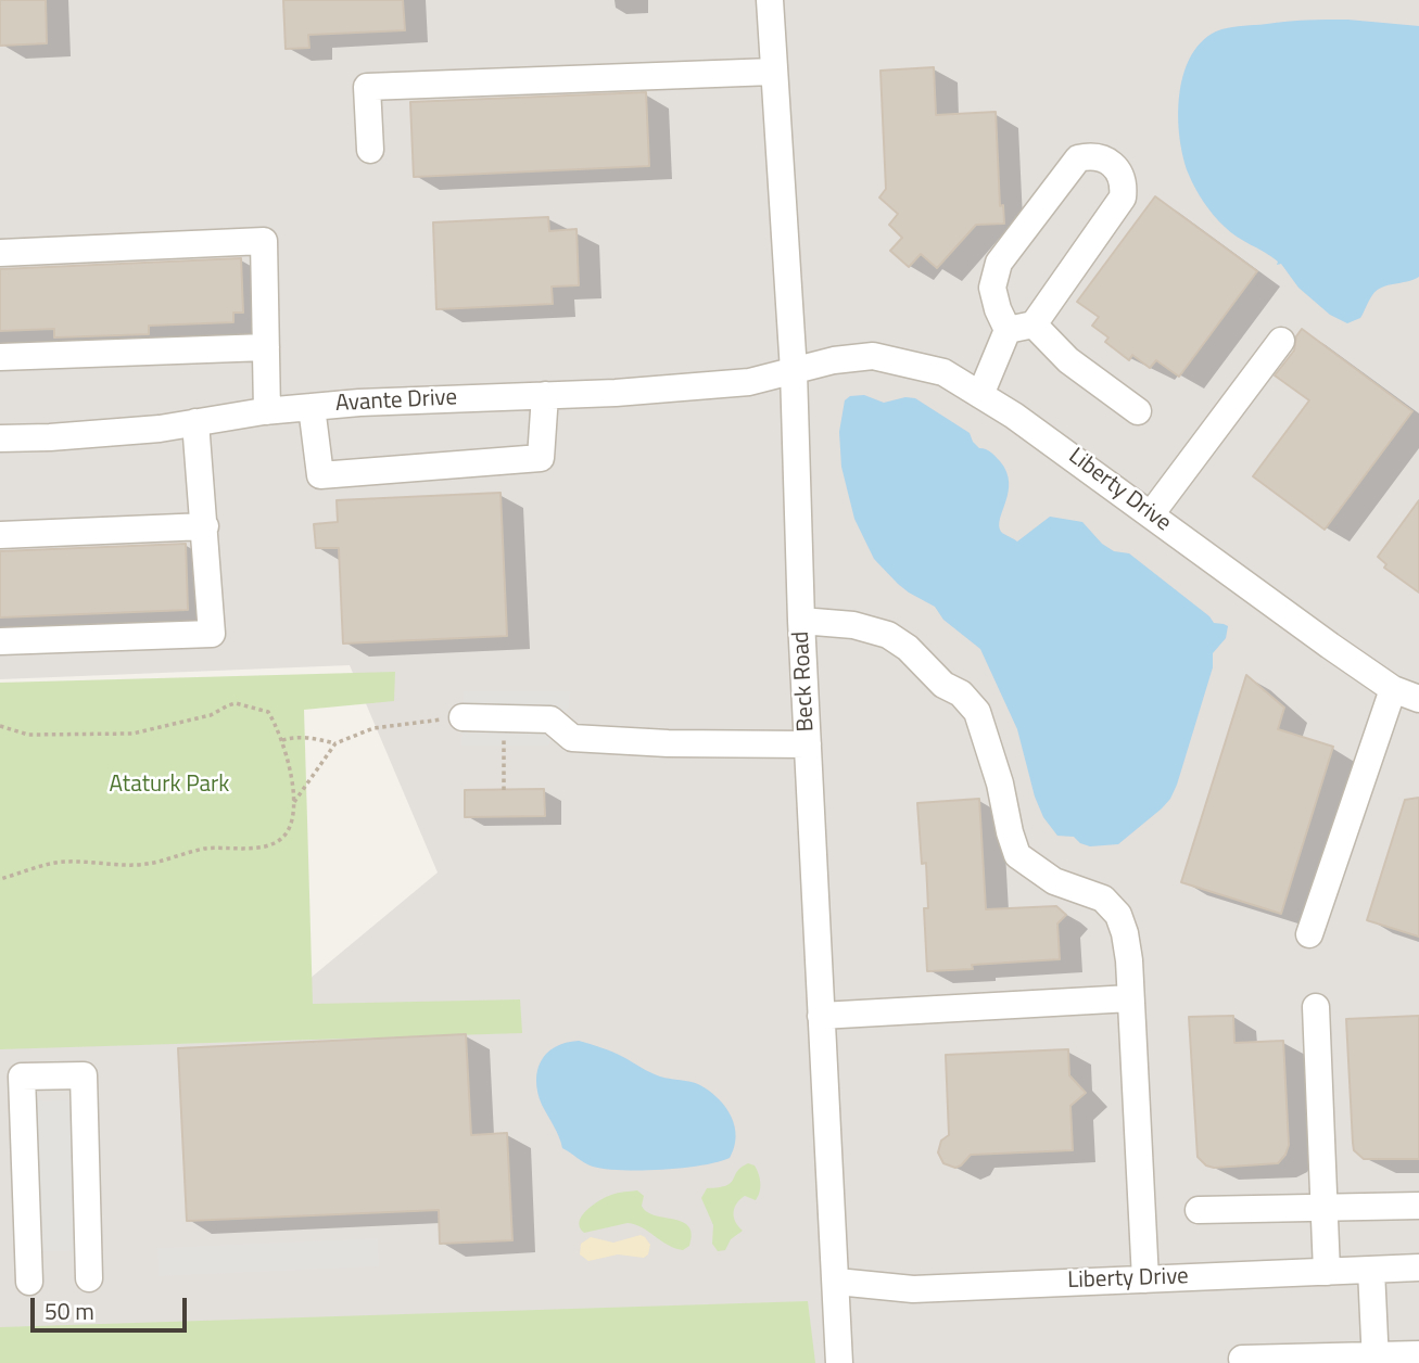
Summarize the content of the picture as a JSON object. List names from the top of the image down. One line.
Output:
{"streets":{"street":["Avante Drive","Liberty Drive","Beck Road"]},"crossings":[["Avante Drive","Liberty Drive"],["Avante Drive","Beck Road"],["Liberty Drive","Beck Road"]],"parks":["Ataturk Park"],"scale_bar":"50 m"}
